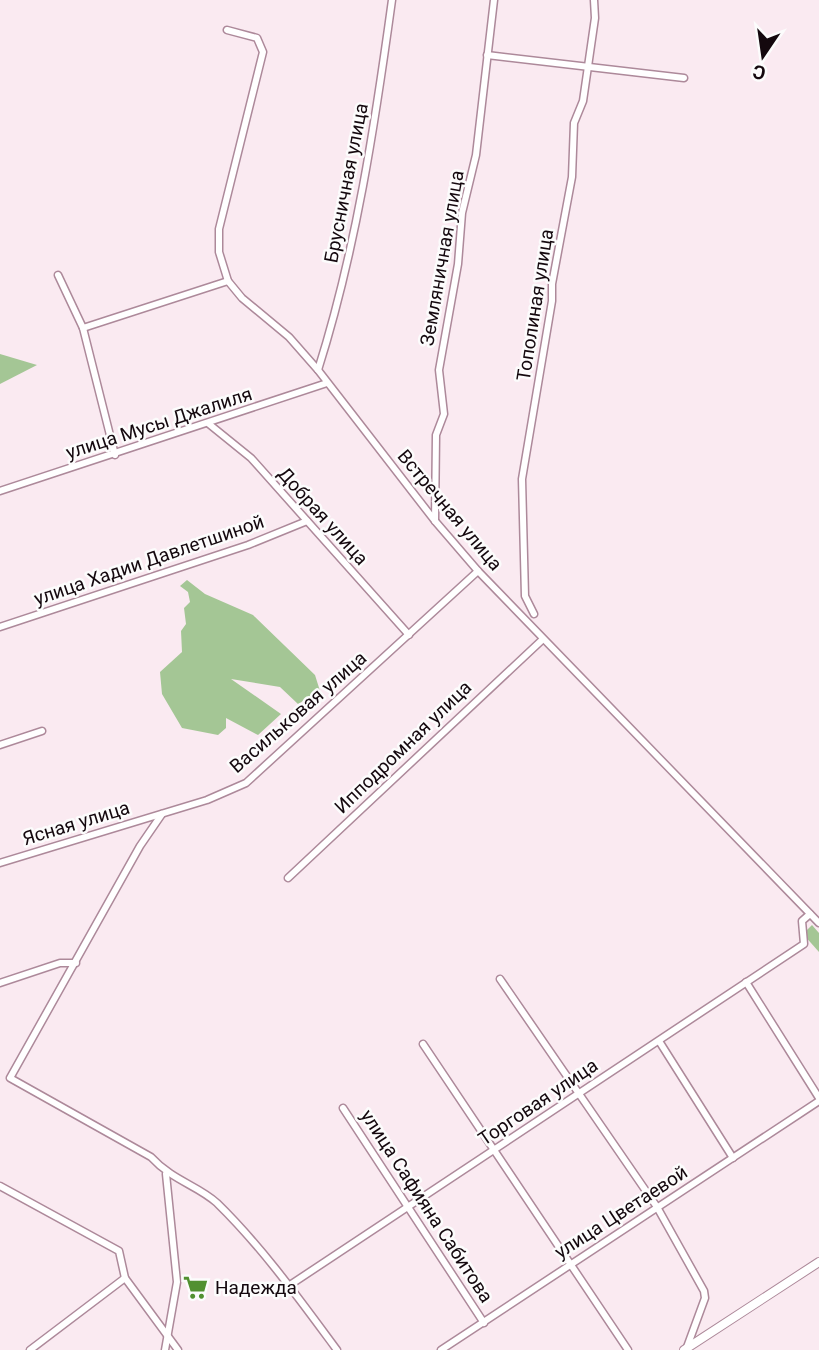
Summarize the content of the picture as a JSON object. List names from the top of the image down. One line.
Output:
{"streets":{"street":["Брусничная улица","Земляничная улица","Тополиная улица","улица Мусы Джалиля","Встречная улица","Добрая улица","улица Хадии Давлетшиной","Васильковая улица","Ипподромная улица","Ясная улица","Торговая улица","улица Сафияна Сабитова","улица Цветаевой"]},"crossings":[["Брусничная улица","Встречная улица"],["Земляничная улица","Встречная улица"],["улица Мусы Джалиля","Встречная улица"],["улица Мусы Джалиля","Добрая улица"],["Встречная улица","Васильковая улица"],["Встречная улица","Ипподромная улица"],["Встречная улица","Торговая улица"],["Добрая улица","улица Хадии Давлетшиной"],["Добрая улица","Васильковая улица"],["Васильковая улица","Ясная улица"],["Торговая улица","улица Сафияна Сабитова"],["улица Сафияна Сабитова","улица Цветаевой"]],"places":{"supermarket":["Надежда"]},"north":"bottom"}
